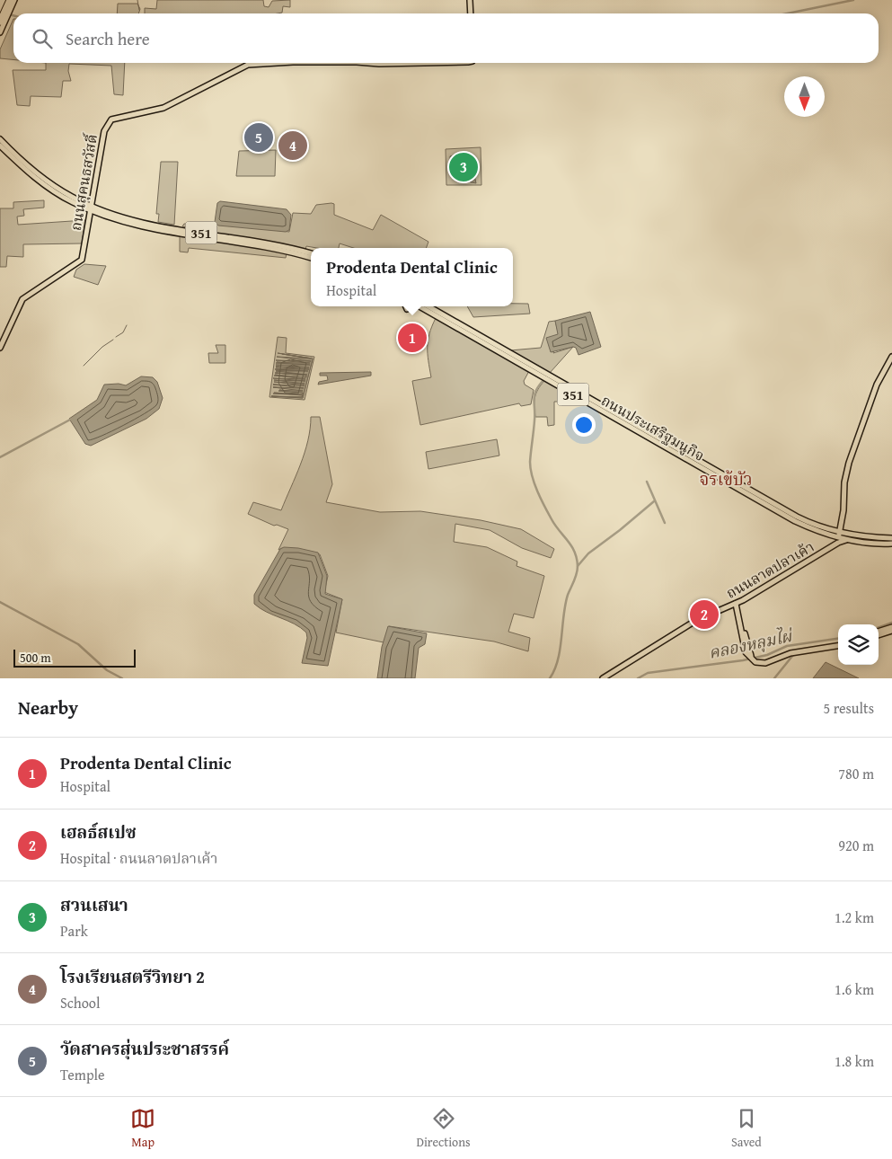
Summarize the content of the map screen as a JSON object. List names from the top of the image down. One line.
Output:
{"streets":{"main road":["ถนนสุคนธสวัสดิ์","351","ถนนประเสริฐมนูกิจ","ถนนลาดปลาเค้า"]},"crossings":[["ถนนสุคนธสวัสดิ์","351"],["ถนนประเสริฐมนูกิจ","ถนนลาดปลาเค้า"]],"districts":["จรเข้บัว"],"water":["คลองหลุมไผ่"],"scale_bar":"500 m","north":"bottom","page":{"search":"Search here","pins":["5","4","3","1","2"],"popup":["Prodenta Dental Clinic","Hospital"],"scale":"500 m","heading":["Nearby","5 results"],"list":[{"mark":"1","name":"Prodenta Dental Clinic","note":"Hospital","value":"780 m"},{"mark":"2","name":"เฮลธ์สเปซ","note":"Hospital · ถนนลาดปลาเค้า","value":"920 m"},{"mark":"3","name":"สวนเสนา","note":"Park","value":"1.2 km"},{"mark":"4","name":"โรงเรียนสตรีวิทยา 2","note":"School","value":"1.6 km"},{"mark":"5","name":"วัดสาครสุ่นประชาสรรค์","note":"Temple","value":"1.8 km"}],"nav":["Map","Directions","Saved"]}}
